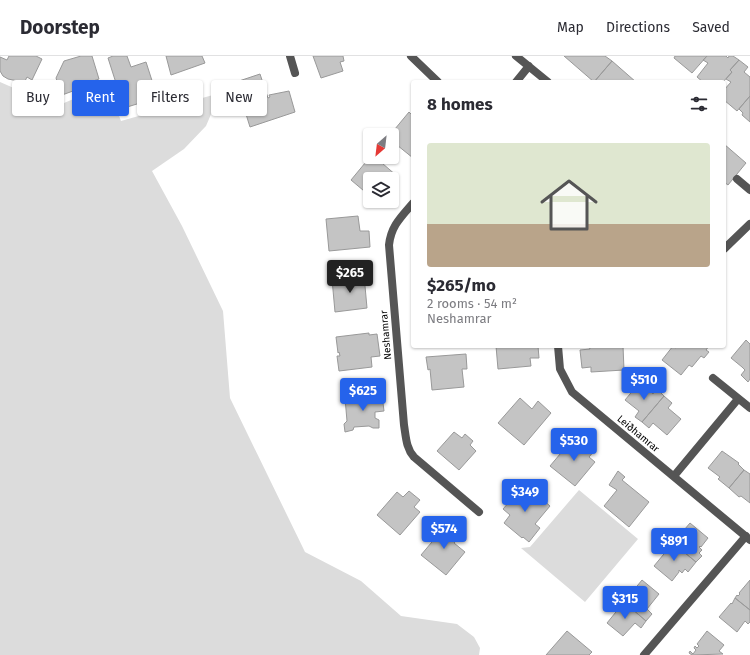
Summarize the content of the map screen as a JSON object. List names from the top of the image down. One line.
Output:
{"streets":{"street":["Neshamrar","Leiðhamrar"]},"north":"bottom left","page":{"header":"Doorstep","nav":["Map","Directions","Saved"],"chip":["Buy","Rent","Filters","New"],"heading":"8 homes","list":[{"name":"$265/mo","note":"2 rooms · 54 m² · Neshamrar"}],"price":["$265","$510","$625","$530","$349","$574","$891","$315"]}}
